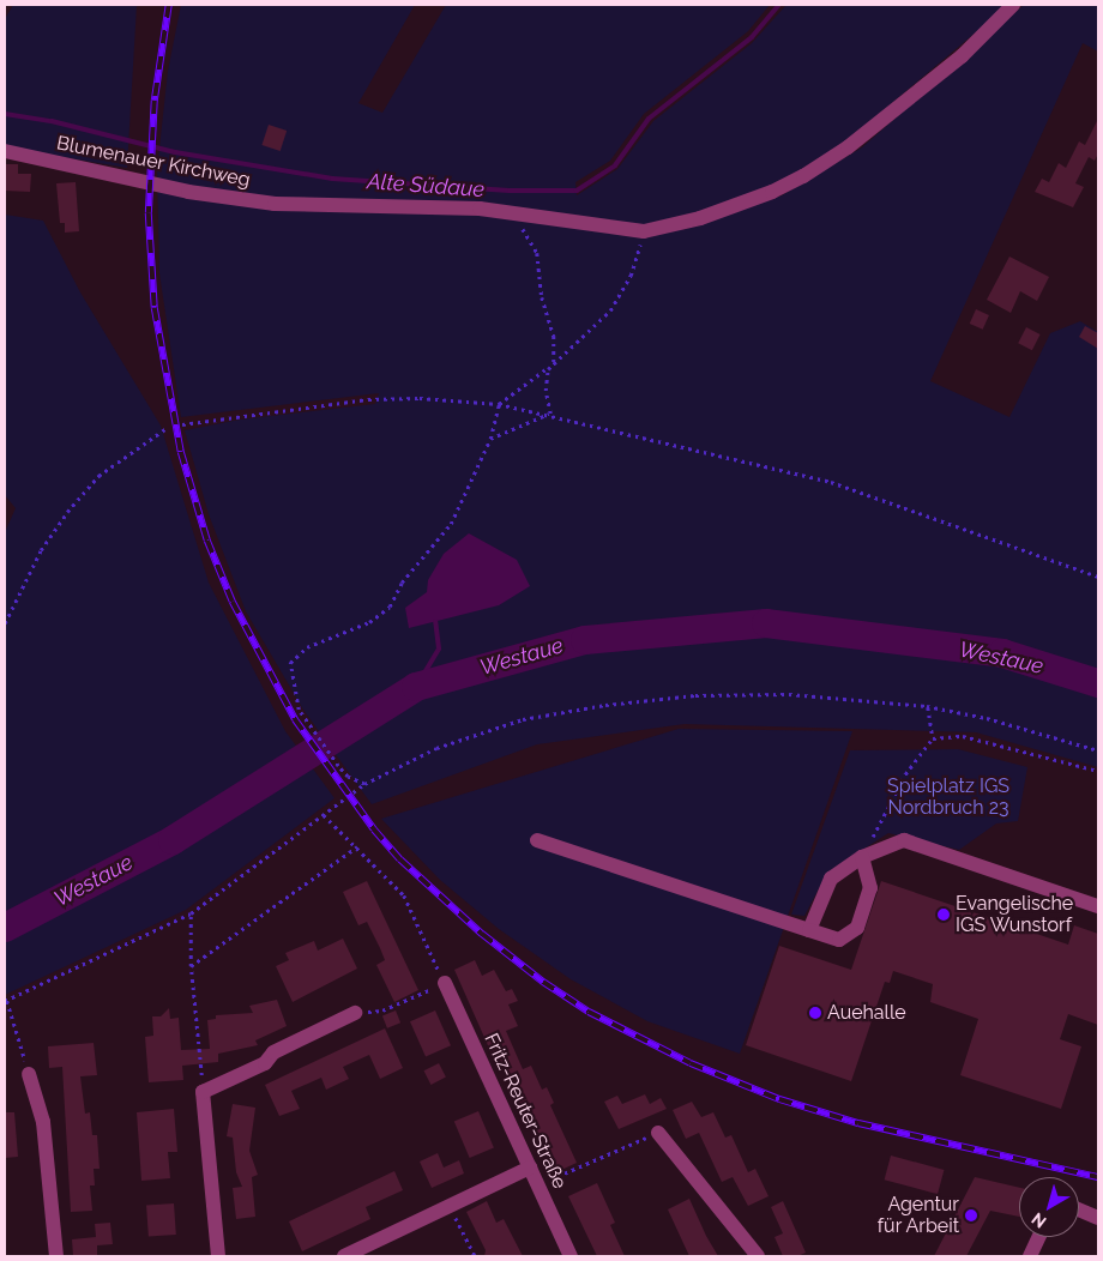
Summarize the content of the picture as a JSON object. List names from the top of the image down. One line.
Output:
{"streets":{"street":["Blumenauer Kirchweg","Fritz-Reuter-Straße"]},"water":["Alte Südaue","Westaue"],"parks":["Spielplatz IGS Nordbruch 23"],"places":["Evangelische IGS Wunstorf","Auehalle","Agentur für Arbeit"],"north":"bottom left"}
